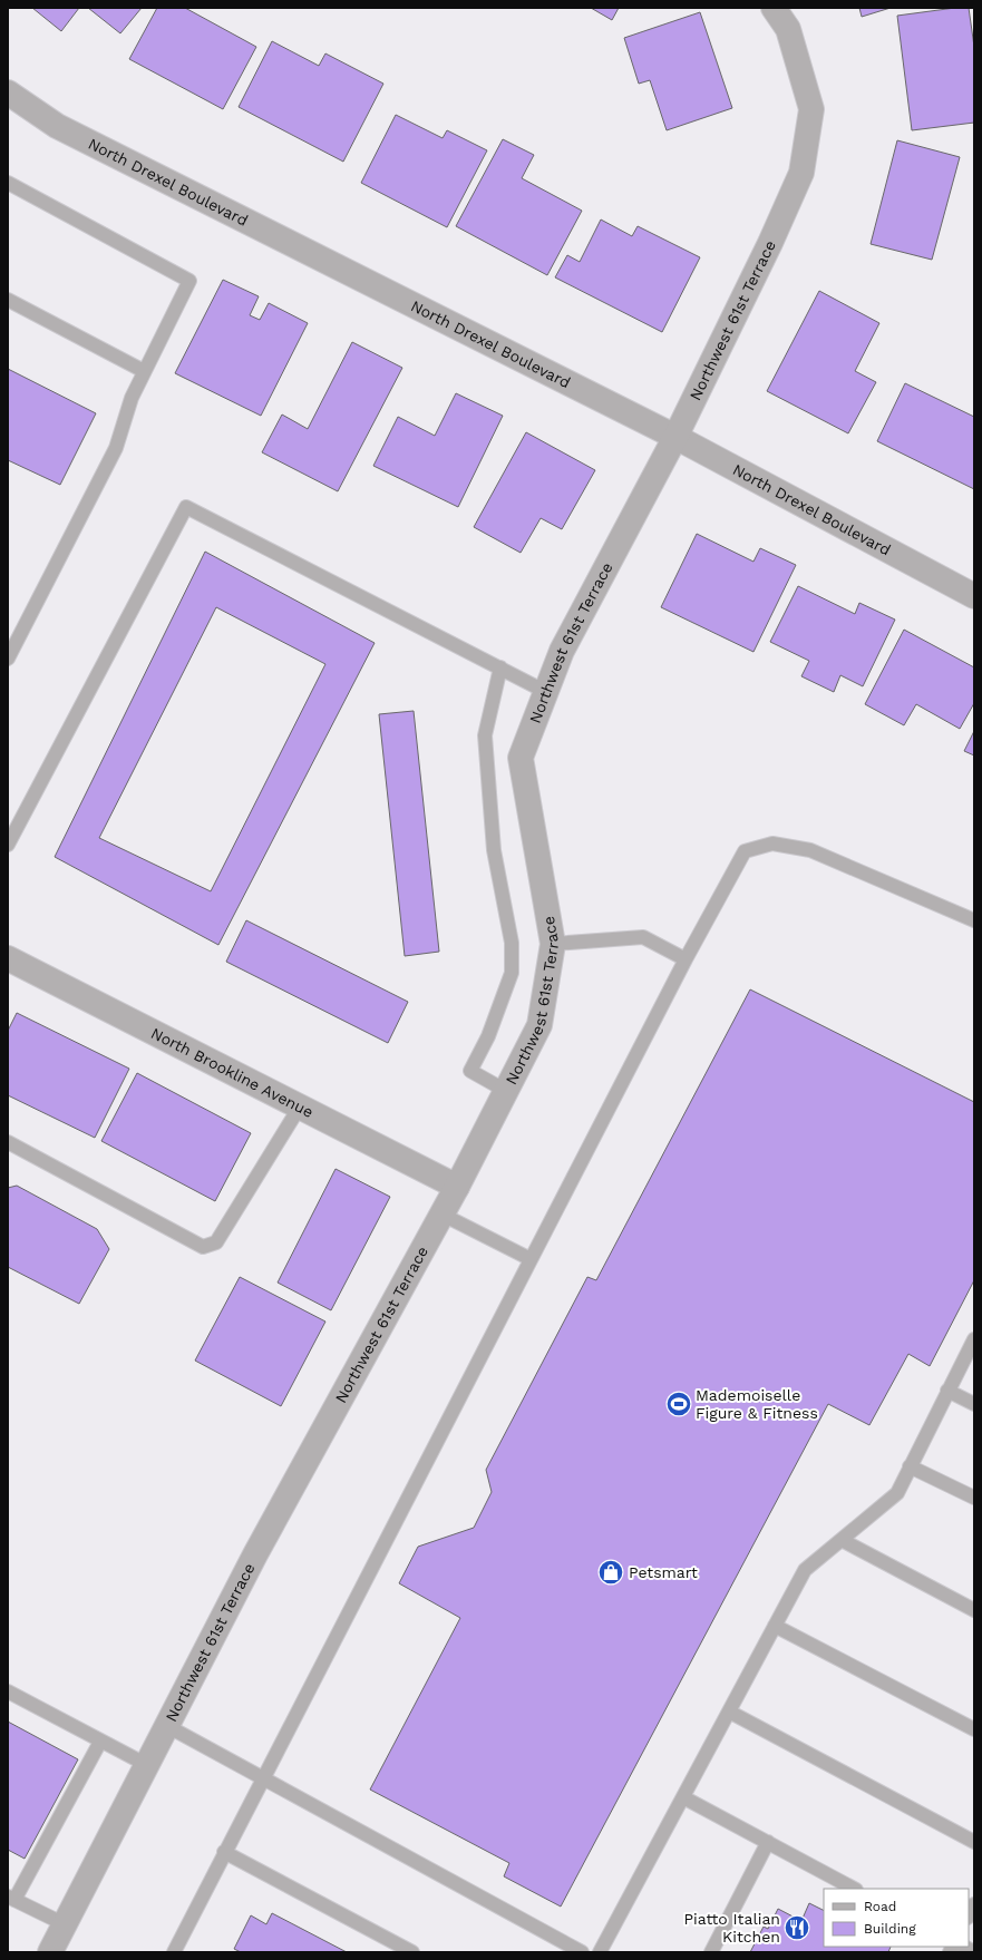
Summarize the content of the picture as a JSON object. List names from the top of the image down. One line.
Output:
{"streets":{"street":["North Drexel Boulevard","Northwest 61st Terrace","North Brookline Avenue"]},"crossings":[["North Drexel Boulevard","Northwest 61st Terrace"],["Northwest 61st Terrace","North Brookline Avenue"]],"places":{"sports":["Mademoiselle Figure & Fitness"],"shop":["Petsmart"],"restaurant":["Piatto Italian Kitchen"]},"legend":["Road","Building"]}
